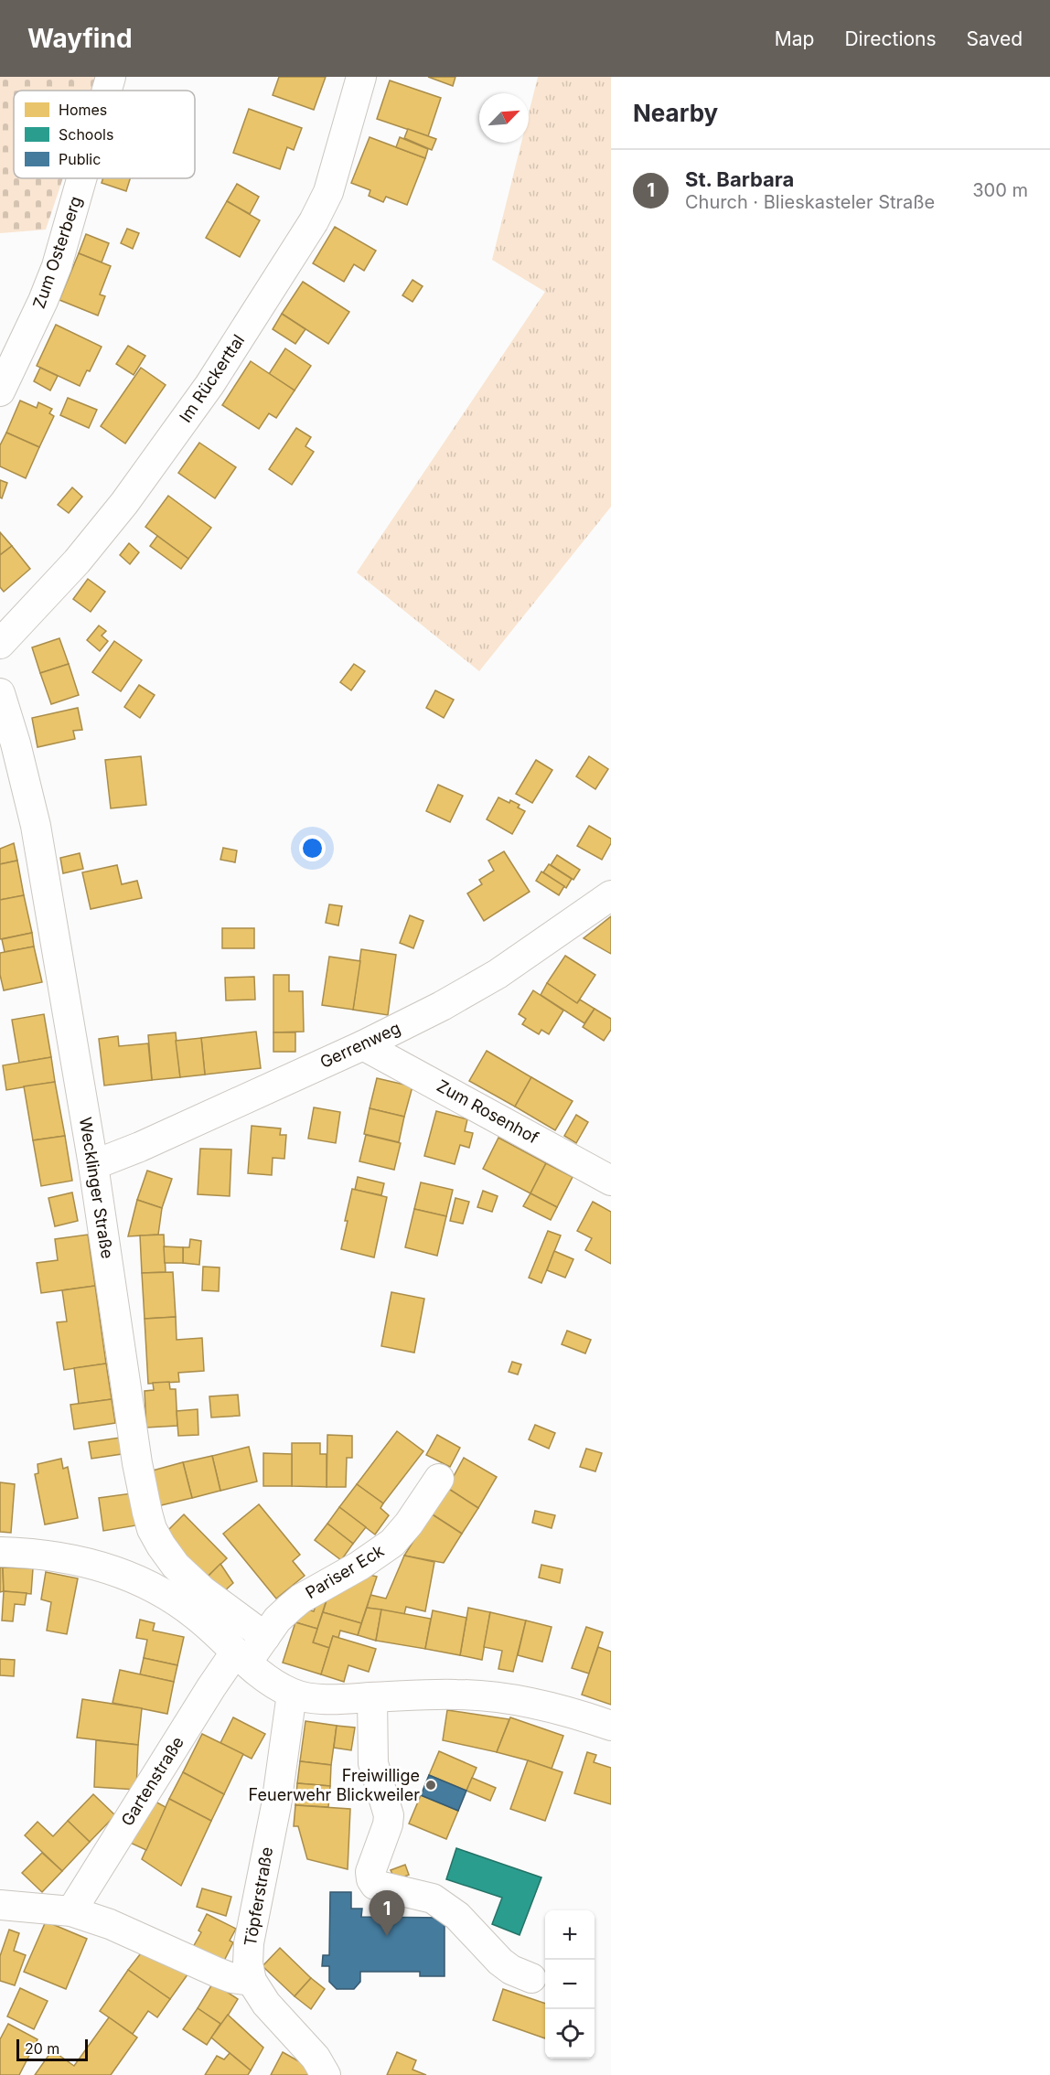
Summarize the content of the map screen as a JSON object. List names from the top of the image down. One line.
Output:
{"streets":{"street":["Zum Osterberg","Im Rückerttal","Gerrenweg","Zum Rosenhof","Wecklinger Straße","Pariser Eck","Gartenstraße","Töpferstraße"]},"crossings":[["Gerrenweg","Zum Rosenhof"],["Gerrenweg","Wecklinger Straße"],["Wecklinger Straße","Pariser Eck"],["Pariser Eck","Gartenstraße"]],"places":["Freiwillige Feuerwehr Blickweiler"],"legend":["Homes","Schools","Public"],"scale_bar":"20 m","north":"top right","page":{"header":"Wayfind","nav":["Map","Directions","Saved"],"heading":"Nearby","list":[{"mark":"1","name":"St. Barbara","note":"Church · Blieskasteler Straße","value":"300 m"}],"pins":"1","map_buttons":["+","−"],"scale":"20 m"}}
